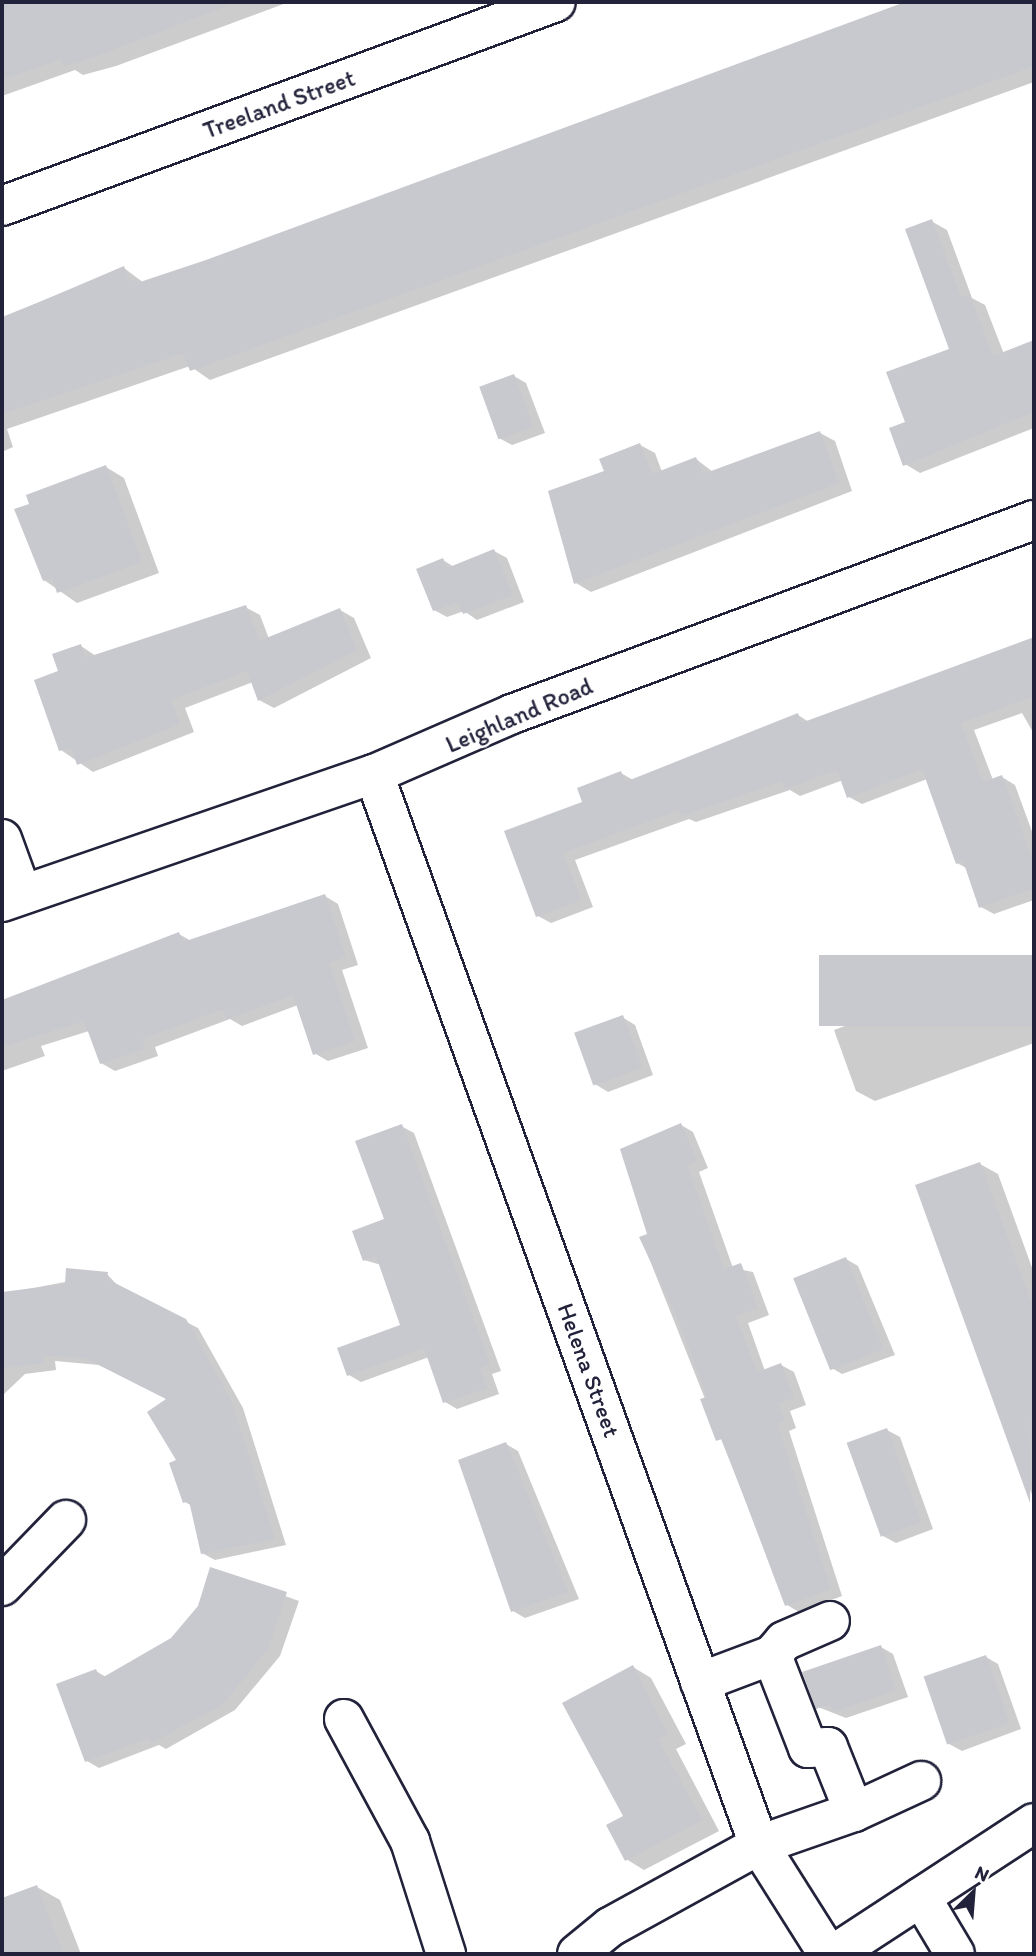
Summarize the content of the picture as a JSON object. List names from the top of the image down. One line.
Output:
{"streets":{"street":["Treeland Street","Leighland Road","Helena Street"]},"crossings":[["Leighland Road","Helena Street"]],"north":"top right"}
